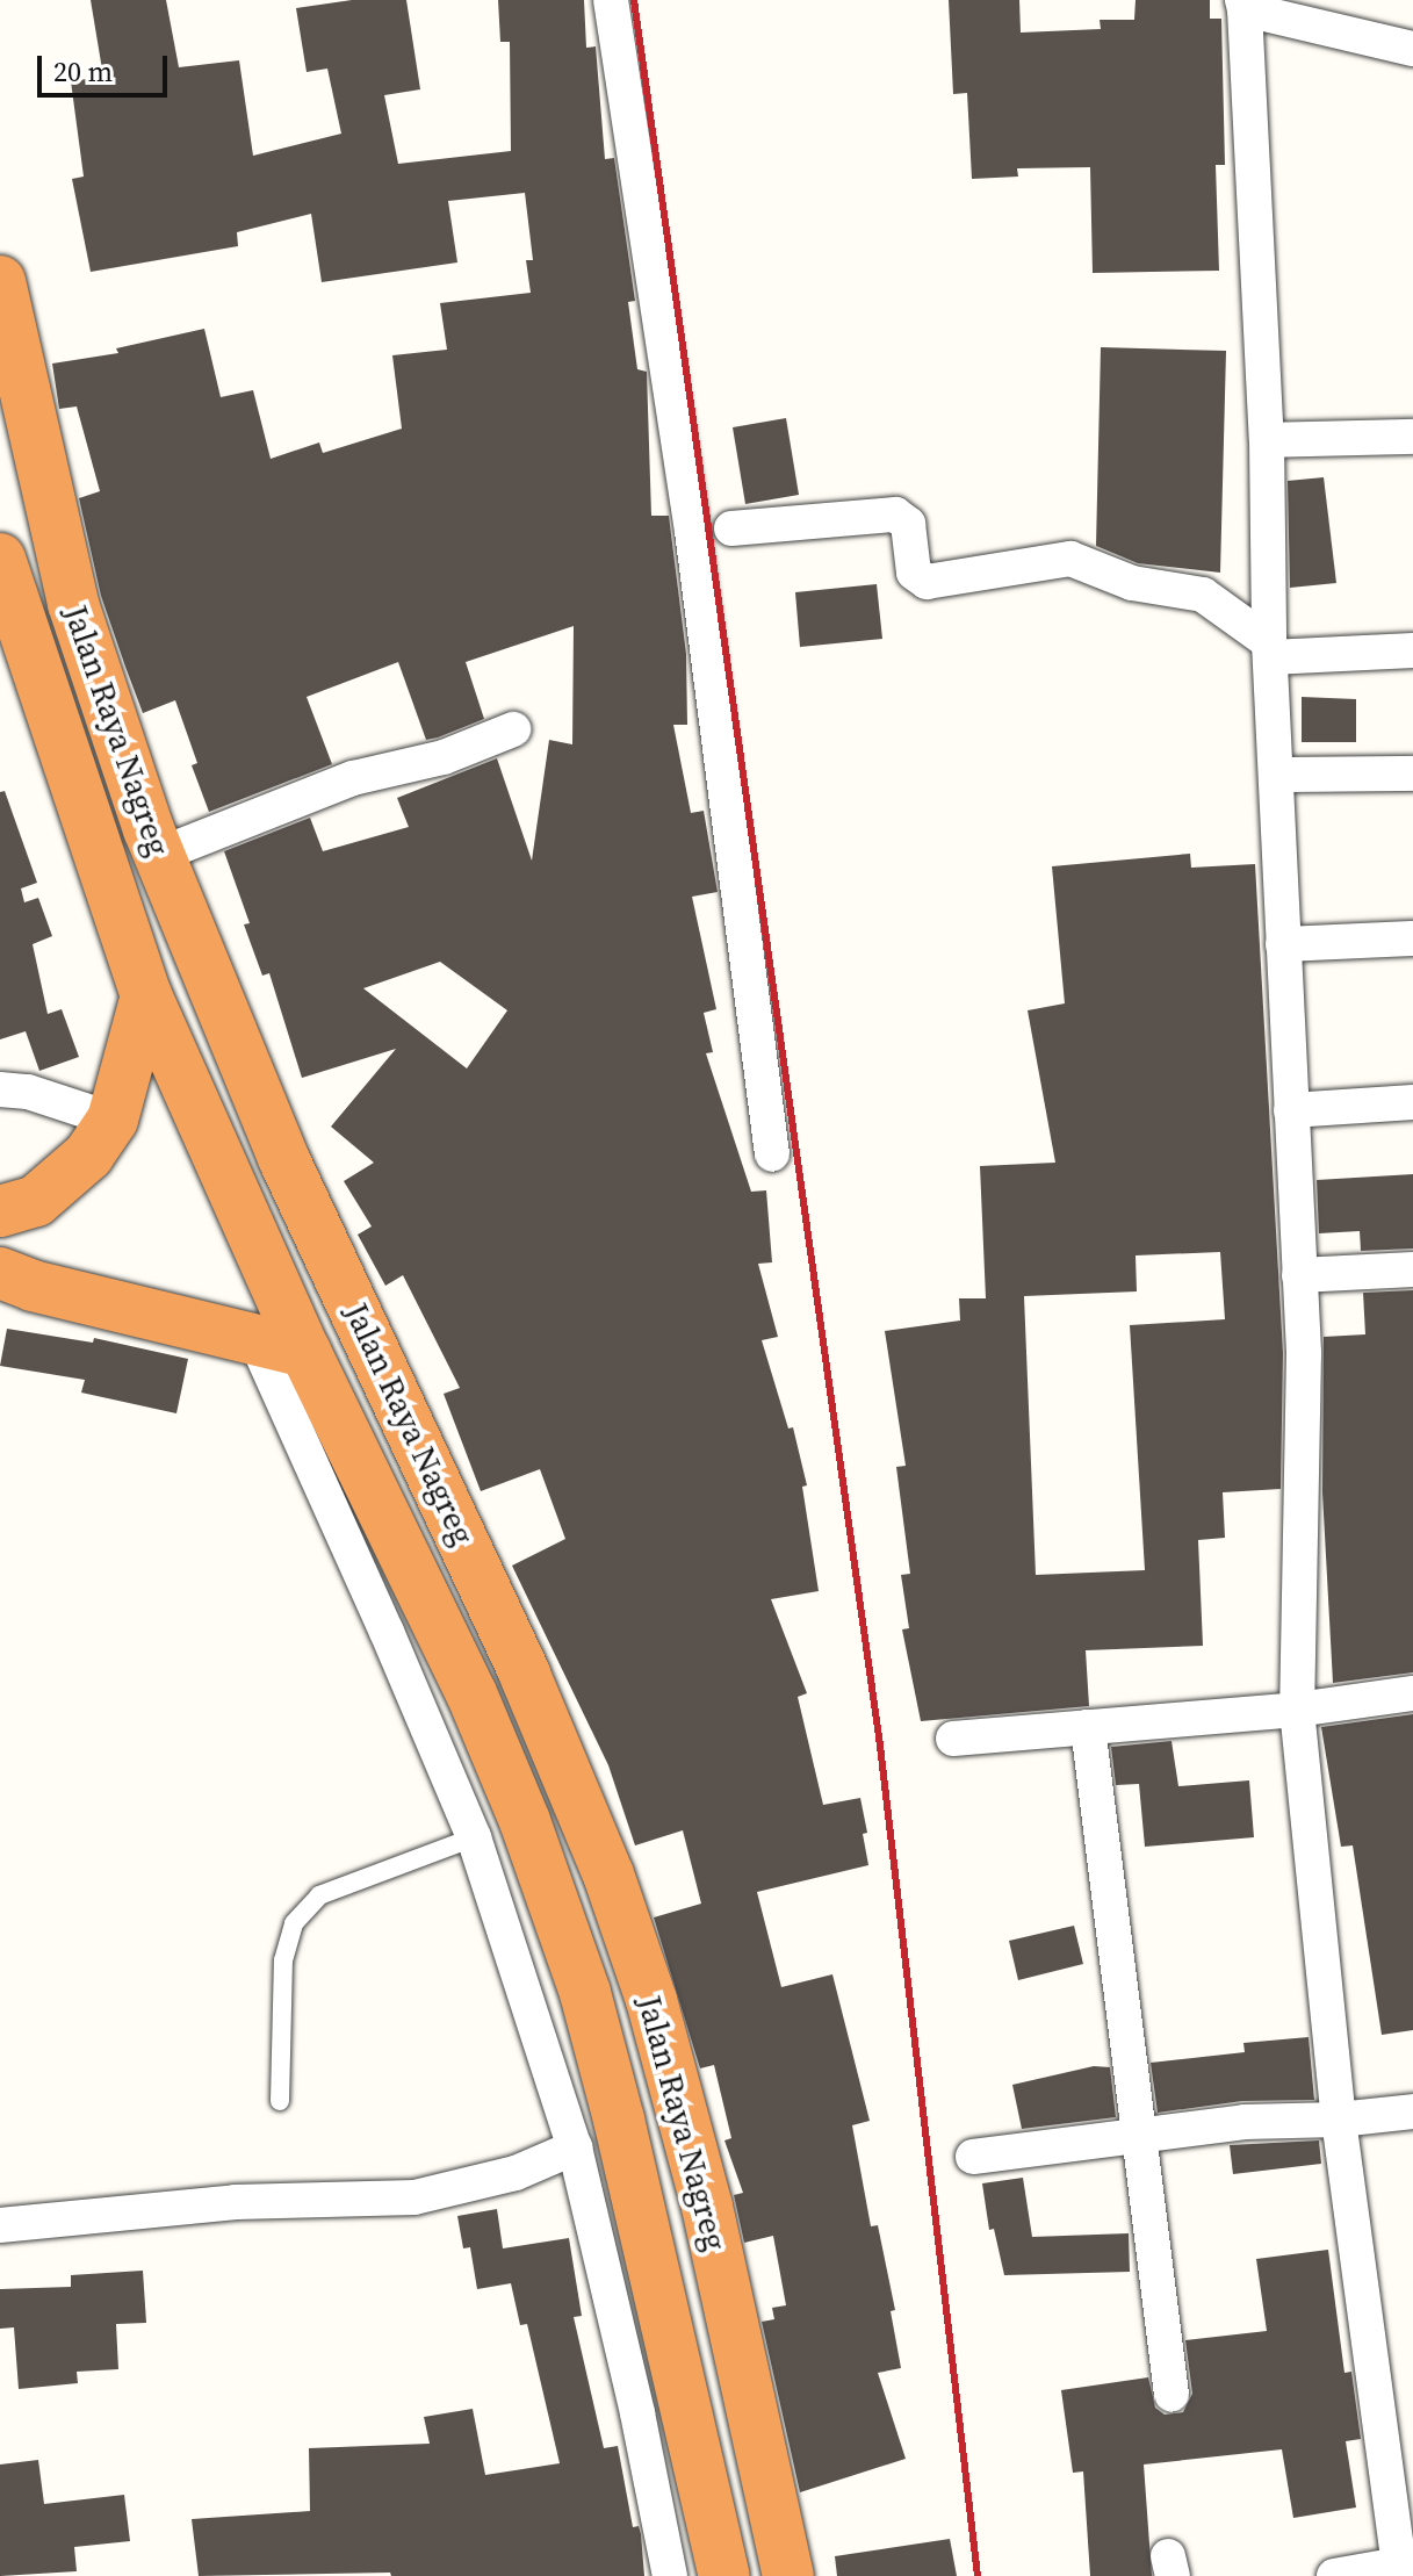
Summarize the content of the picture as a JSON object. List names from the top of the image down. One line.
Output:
{"streets":{"highway":["Jalan Raya Nagreg"]},"scale_bar":"20 m"}
